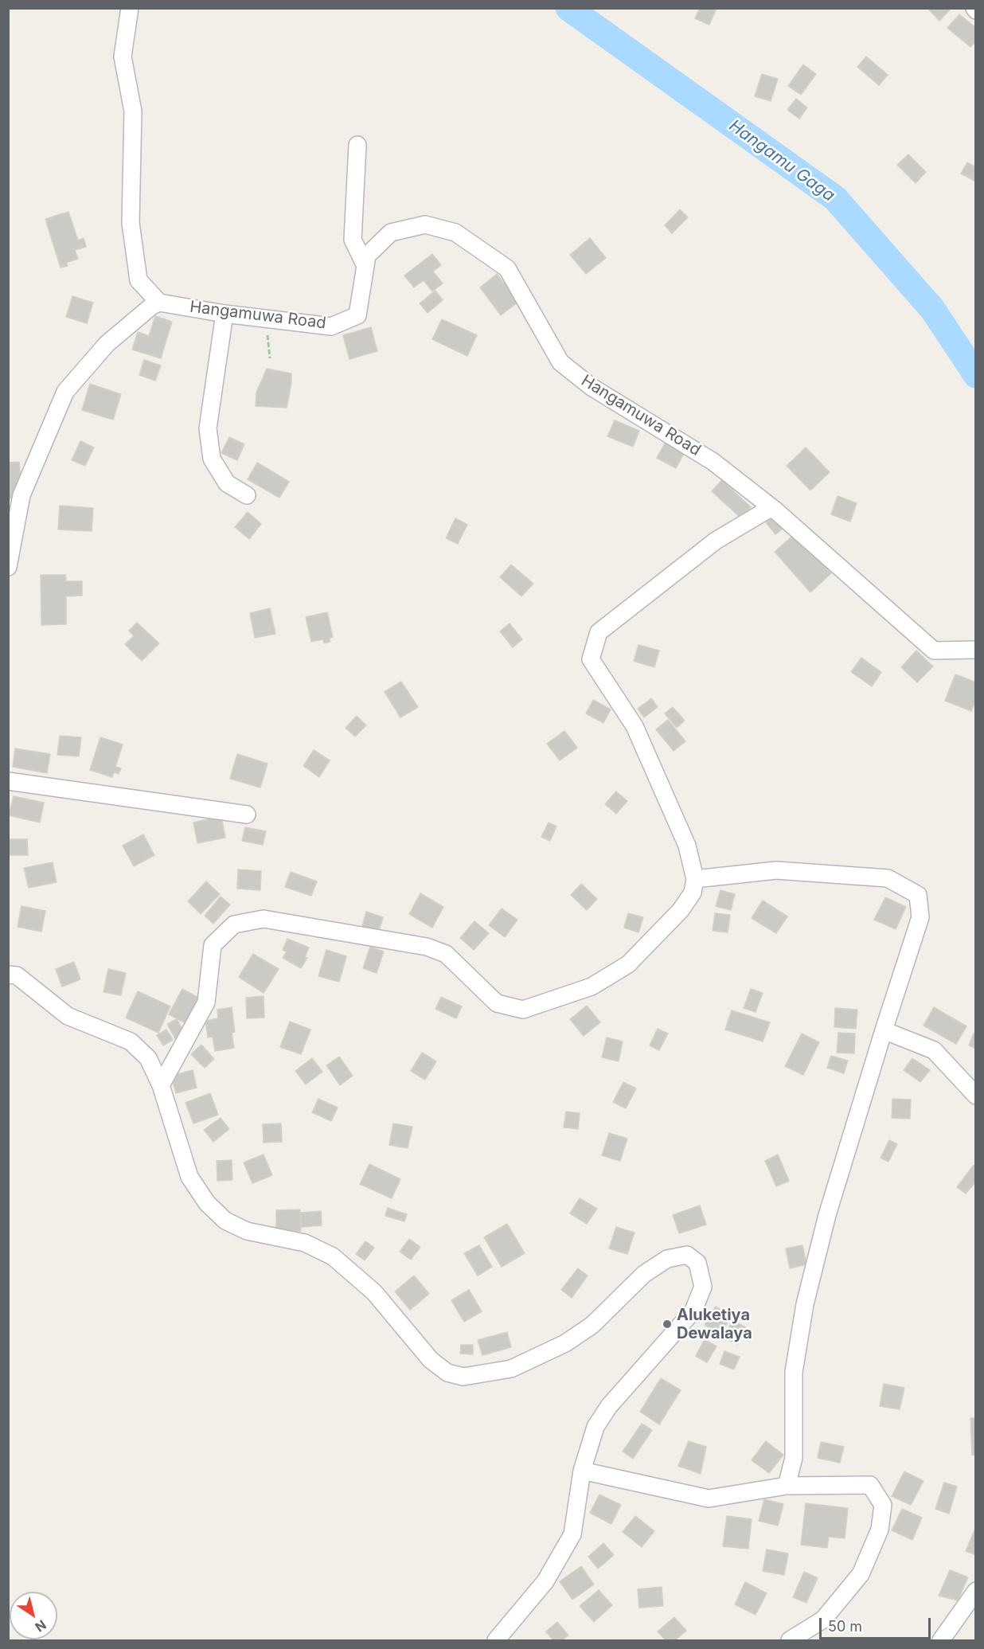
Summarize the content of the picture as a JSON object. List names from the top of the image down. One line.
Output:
{"streets":{"street":["Hangamuwa Road"]},"water":["Hangamu Gaga"],"places":["Aluketiya Dewalaya"],"scale_bar":"50 m","north":"bottom right"}
